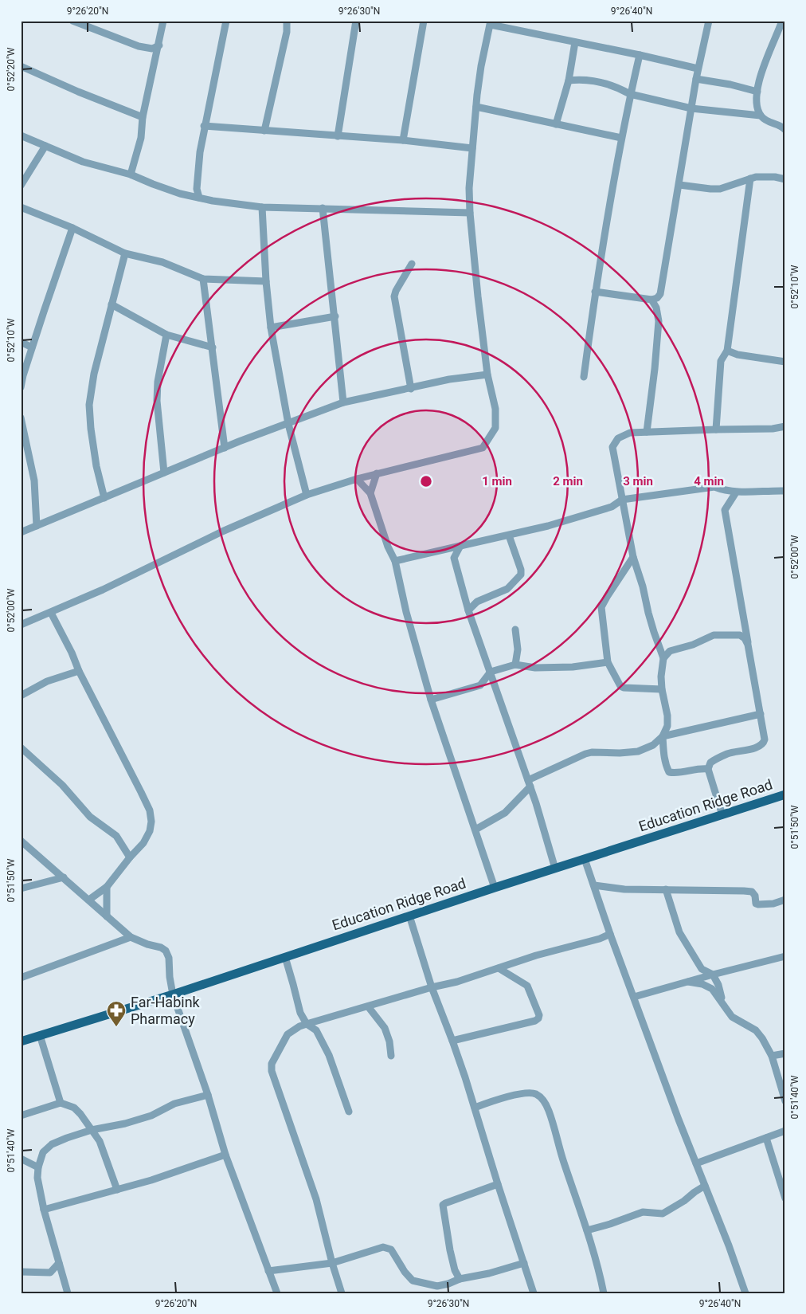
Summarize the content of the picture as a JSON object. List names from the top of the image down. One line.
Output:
{"streets":{"main road":["Education Ridge Road"]},"places":{"pharmacy":["Far-Habink Pharmacy"]},"coordinates":["9°26'20\"N","9°26'30\"N","9°26'40\"N","0°52'20\"W","0°52'10\"W","0°52'00\"W","0°51'50\"W","0°51'40\"W"],"rings":["1 min","2 min","3 min","4 min"]}
